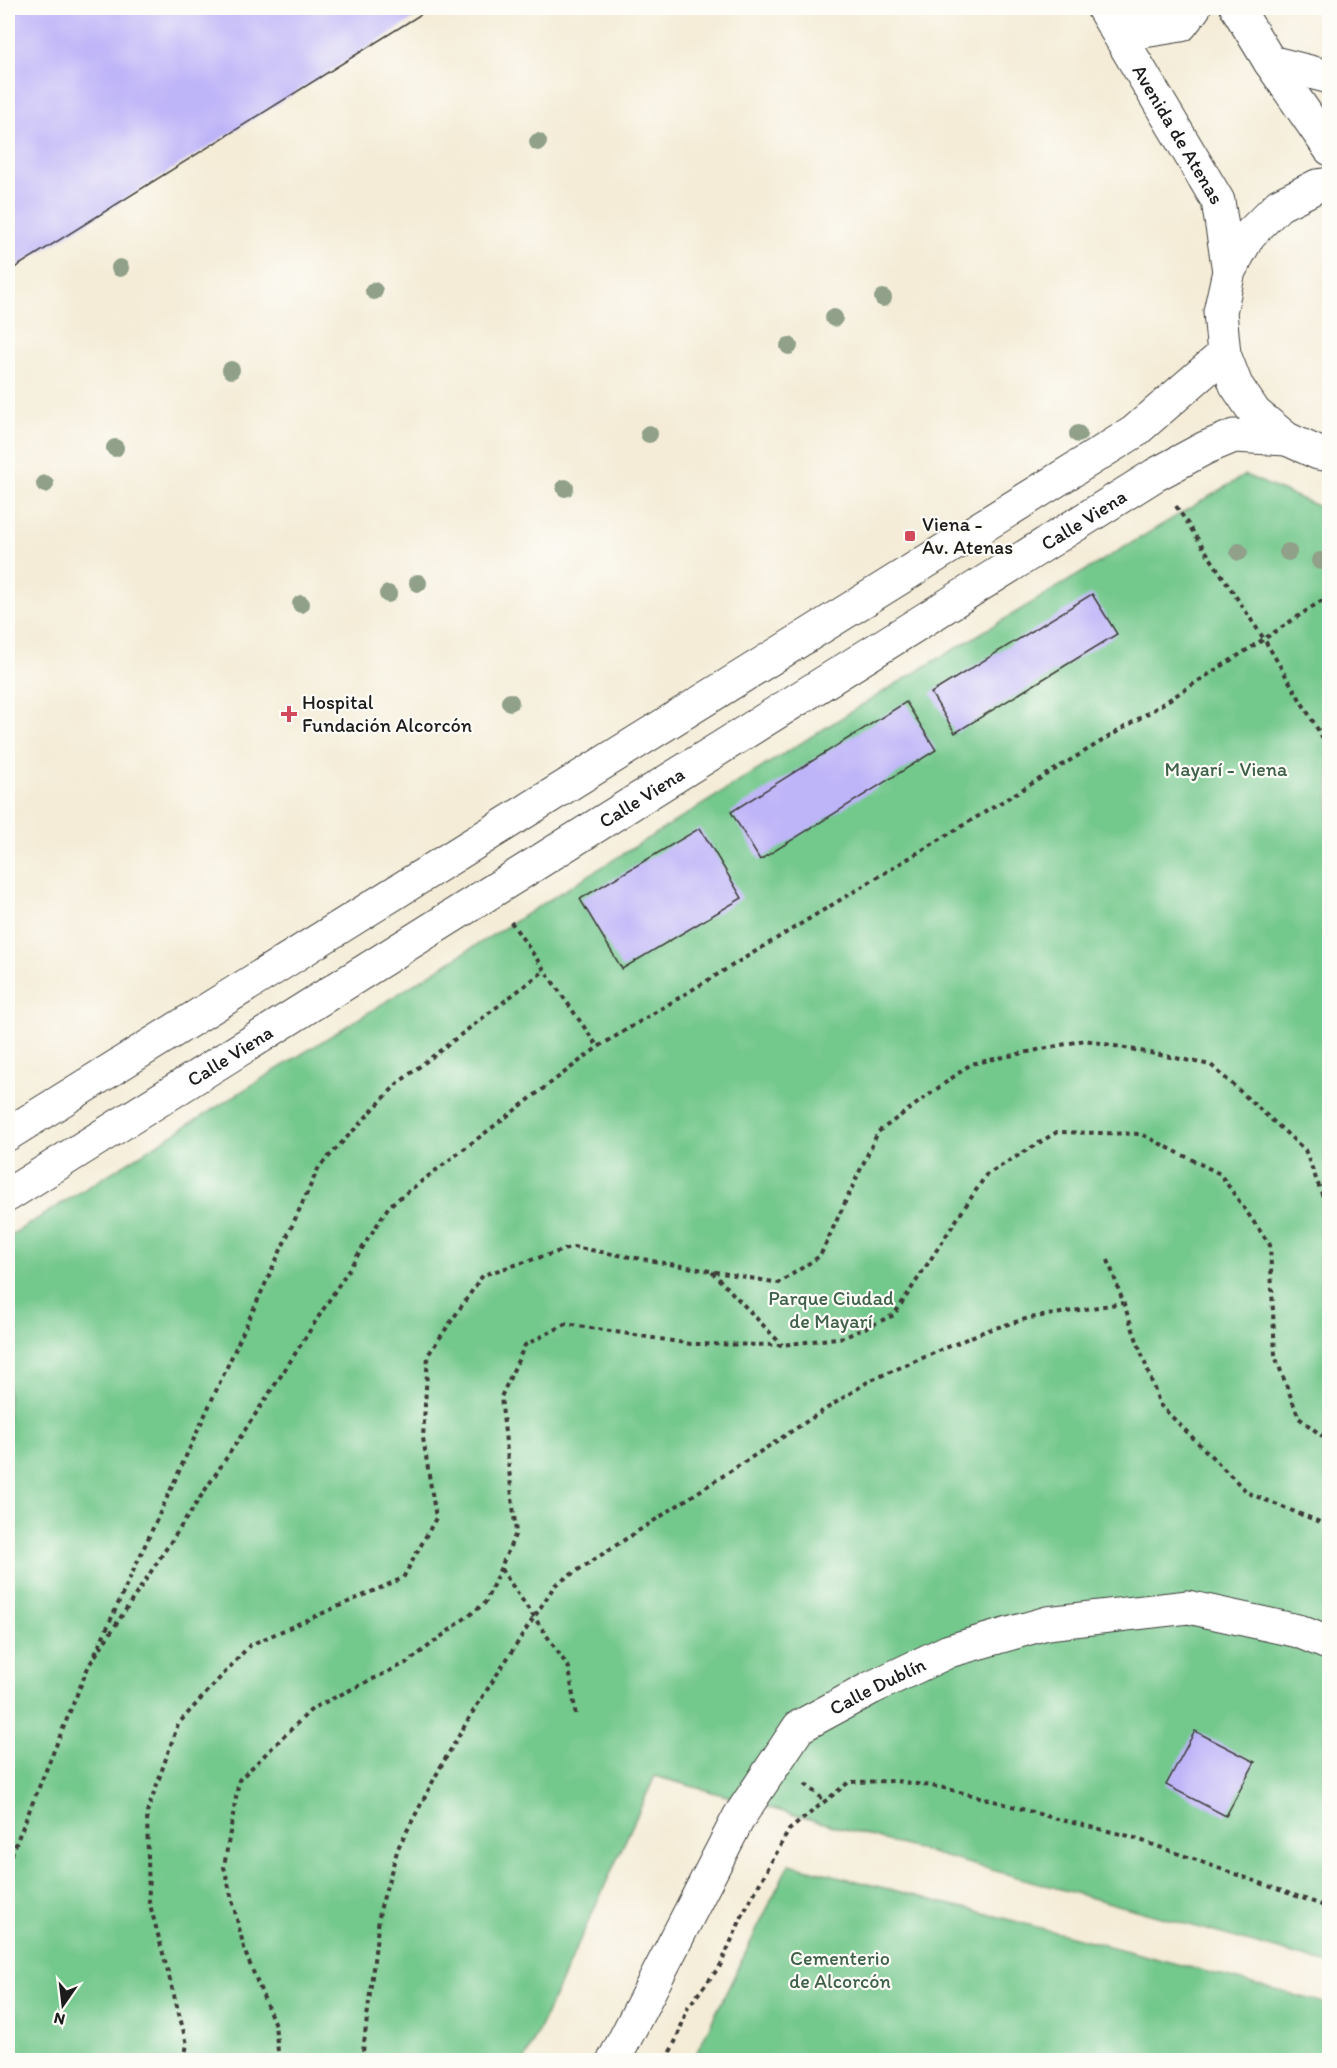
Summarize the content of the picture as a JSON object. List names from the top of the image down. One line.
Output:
{"streets":{"street":["Avenida de Atenas","Calle Viena","Calle Dublín"]},"parks":["Mayarí - Viena","Parque Ciudad de Mayarí","Cementerio de Alcorcón"],"places":{"transit":["Viena - Av. Atenas"],"health":["Hospital Fundación Alcorcón"]},"north":"bottom"}
